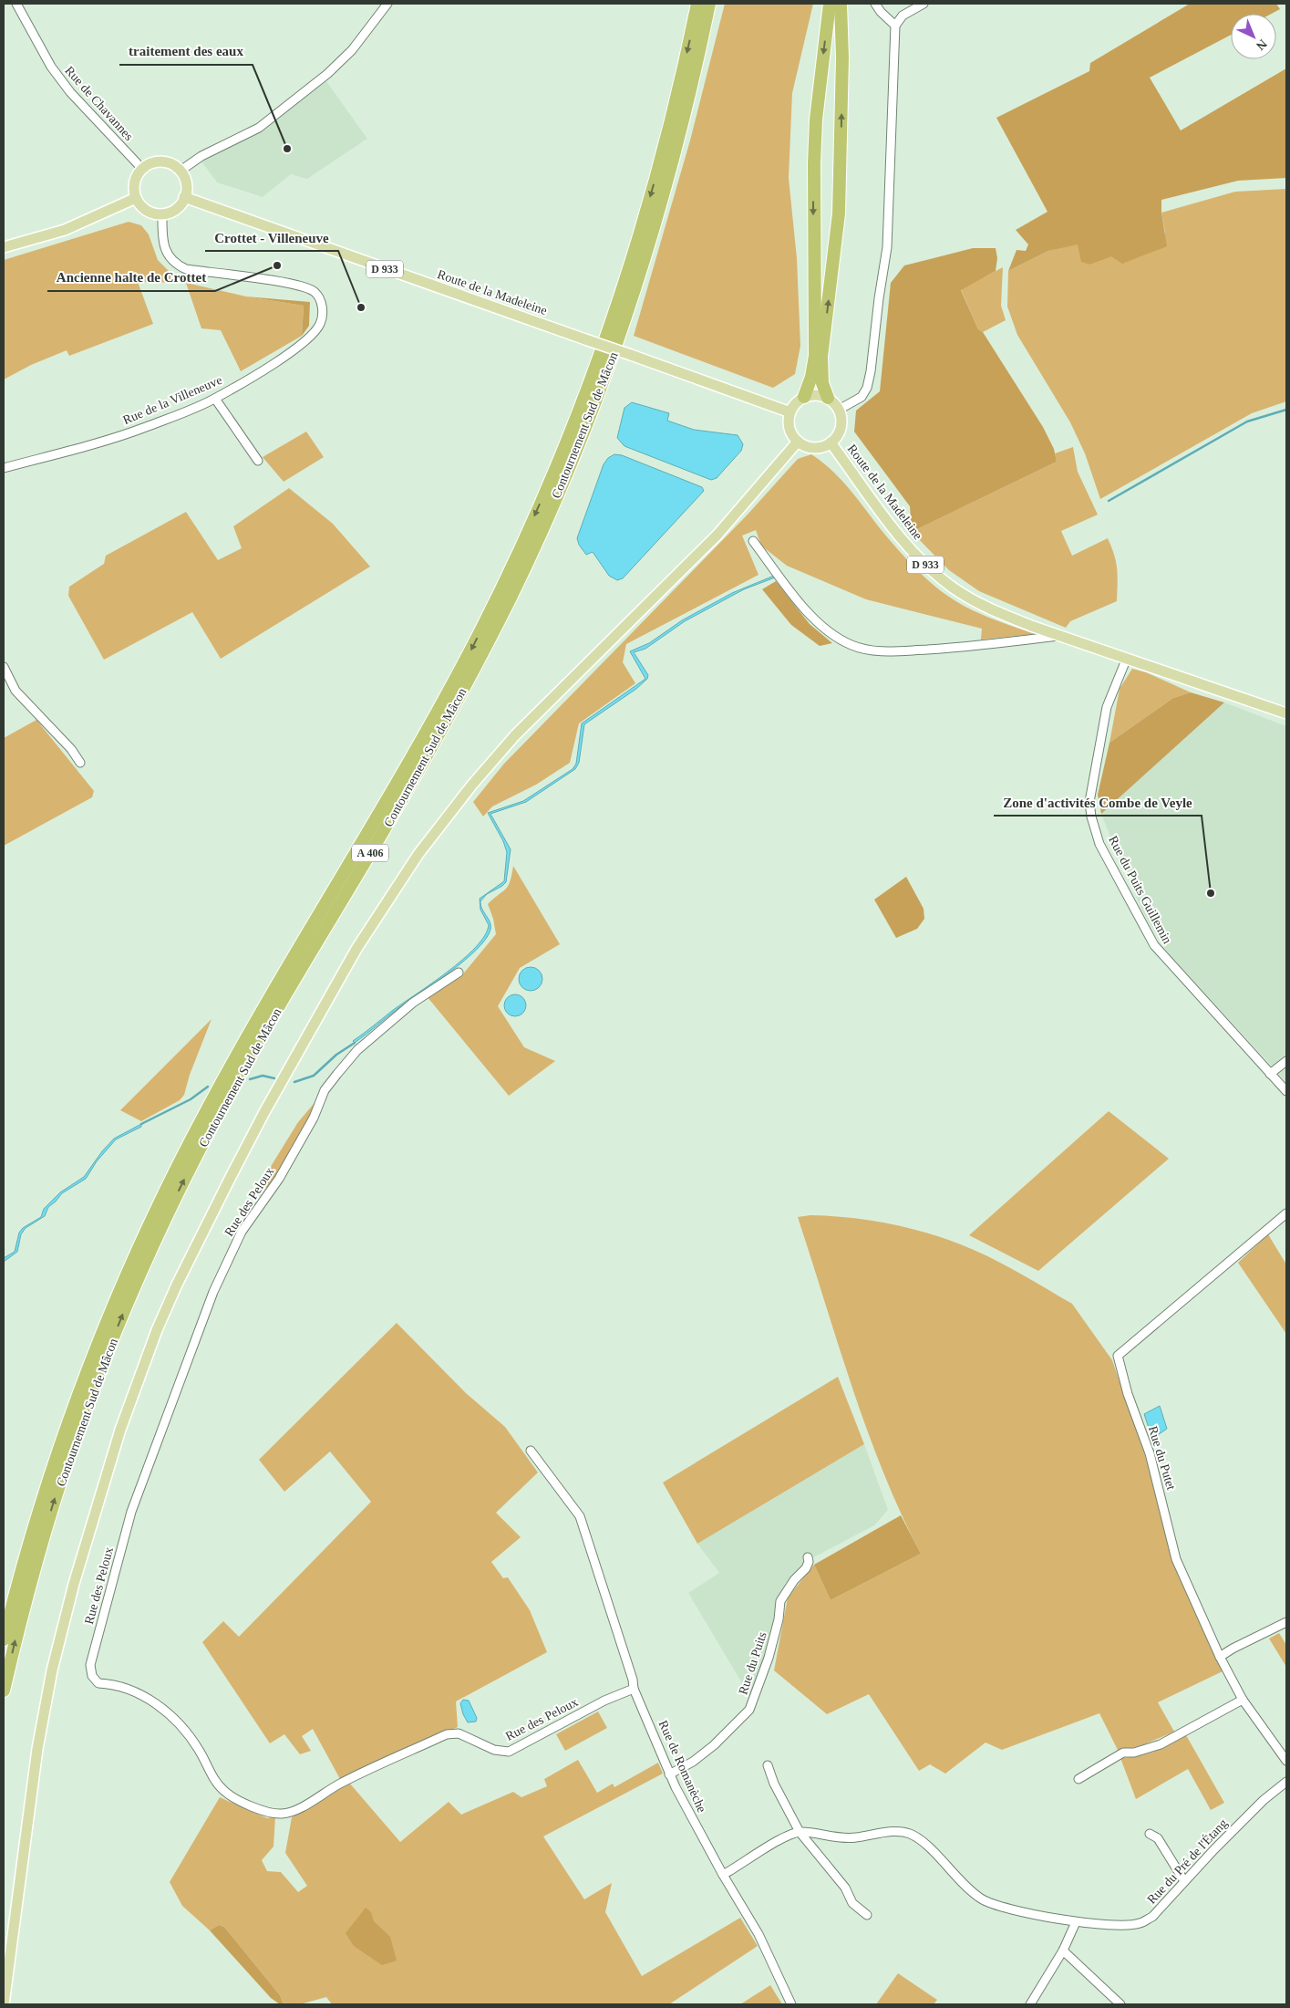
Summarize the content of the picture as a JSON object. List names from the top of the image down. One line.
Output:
{"streets":{"highway":["Contournement Sud de Mâcon","A 406"],"main road":["D 933","Route de la Madeleine"],"street":["Rue de Chavannes","Rue de la Villeneuve","Rue du Puits Guillemin","Rue des Peloux","Rue du Putet","Rue du Puits","Rue de Romanèche","Rue du Pré de l'Étang"]},"crossings":[["Rue de Chavannes","Route de la Madeleine"],["Rue de Chavannes","Rue de la Villeneuve"],["D 933","Route de la Madeleine"],["D 933","Rue du Puits Guillemin"],["Route de la Madeleine","Rue de la Villeneuve"],["Rue des Peloux","Rue de Romanèche"],["Rue du Puits","Rue de Romanèche"],["Rue de Romanèche","Rue du Pré de l'Étang"]],"places":["traitement des eaux","Ancienne halte de Crottet","Crottet - Villeneuve","Zone d'activités Combe de Veyle"],"north":"bottom right"}
